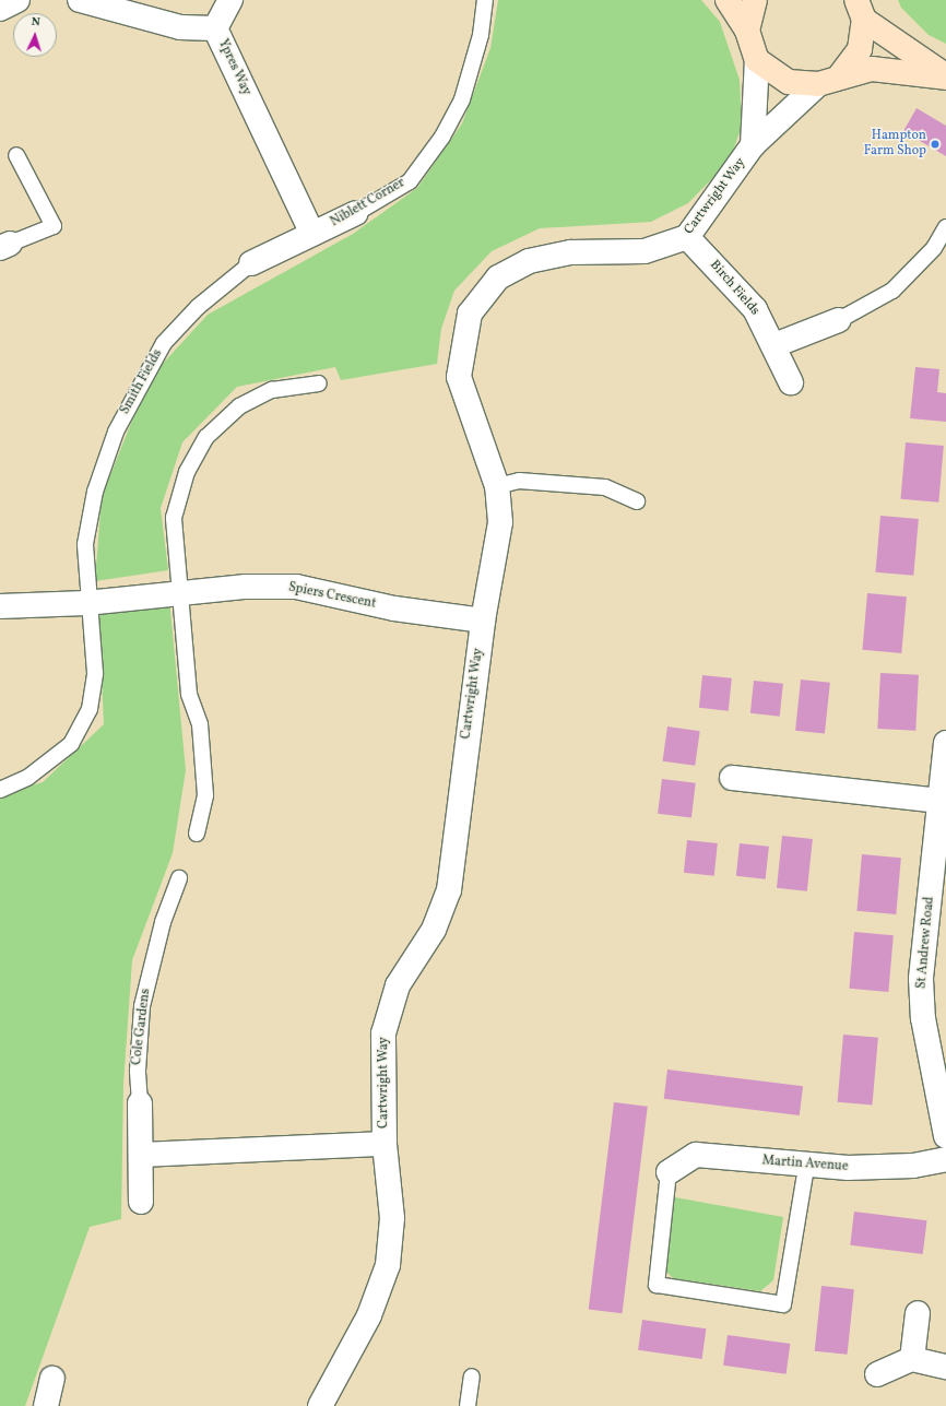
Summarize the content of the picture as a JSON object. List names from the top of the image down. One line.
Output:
{"streets":{"street":["Ypres Way","Cartwright Way","Niblett Corner","Birch Fields","Smith Fields","Spiers Crescent","St Andrew Road","Cole Gardens","Martin Avenue"]},"crossings":[["Ypres Way","Niblett Corner"],["Ypres Way","Smith Fields"],["Cartwright Way","Birch Fields"],["Cartwright Way","Spiers Crescent"],["Niblett Corner","Smith Fields"],["Smith Fields","Spiers Crescent"]],"places":["Hampton Farm Shop"],"north":"top"}
